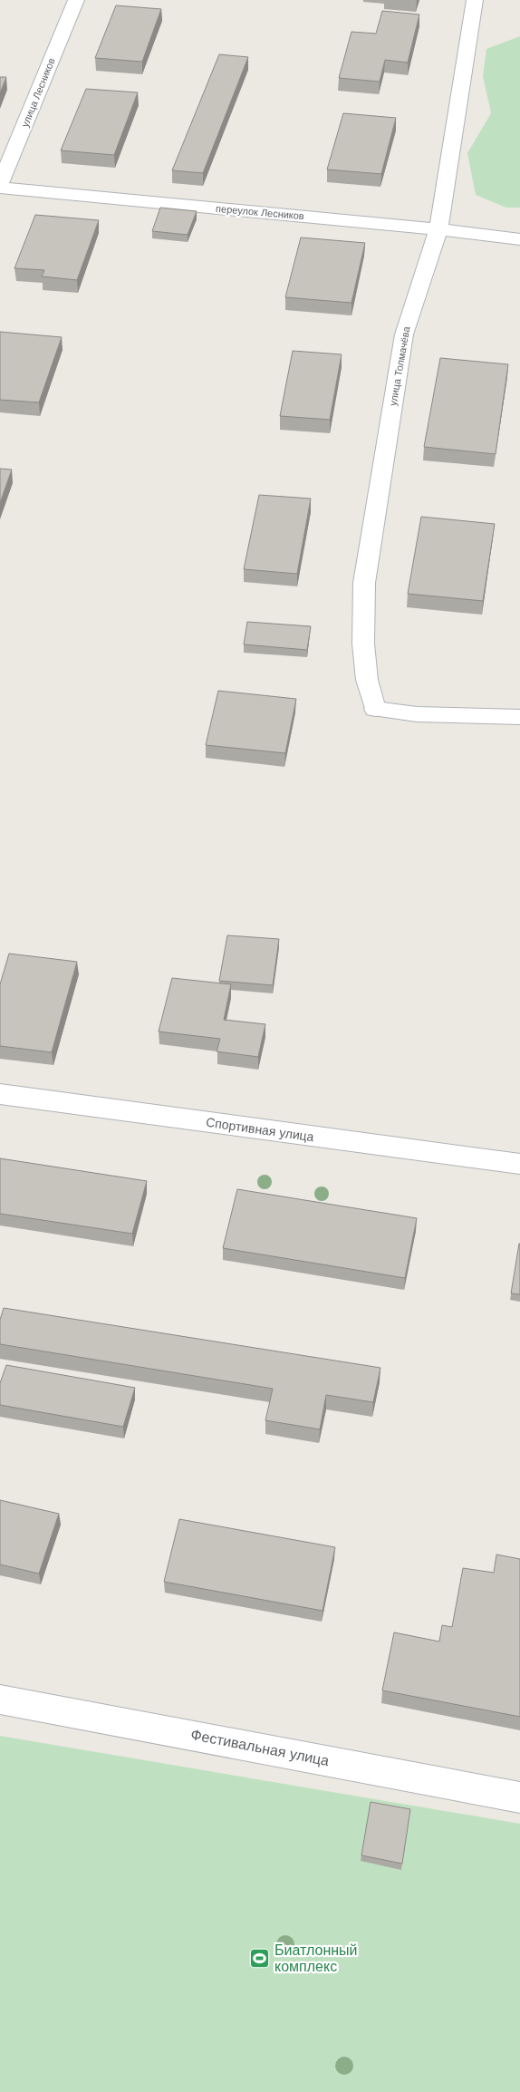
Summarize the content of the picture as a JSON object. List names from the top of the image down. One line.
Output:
{"streets":{"street":["улица Лесников","переулок Лесников","улица Толмачёва","Спортивная улица","Фестивальная улица"]},"crossings":[["улица Лесников","переулок Лесников"],["переулок Лесников","улица Толмачёва"]],"places":{"sports":["Биатлонный комплекс"]}}
